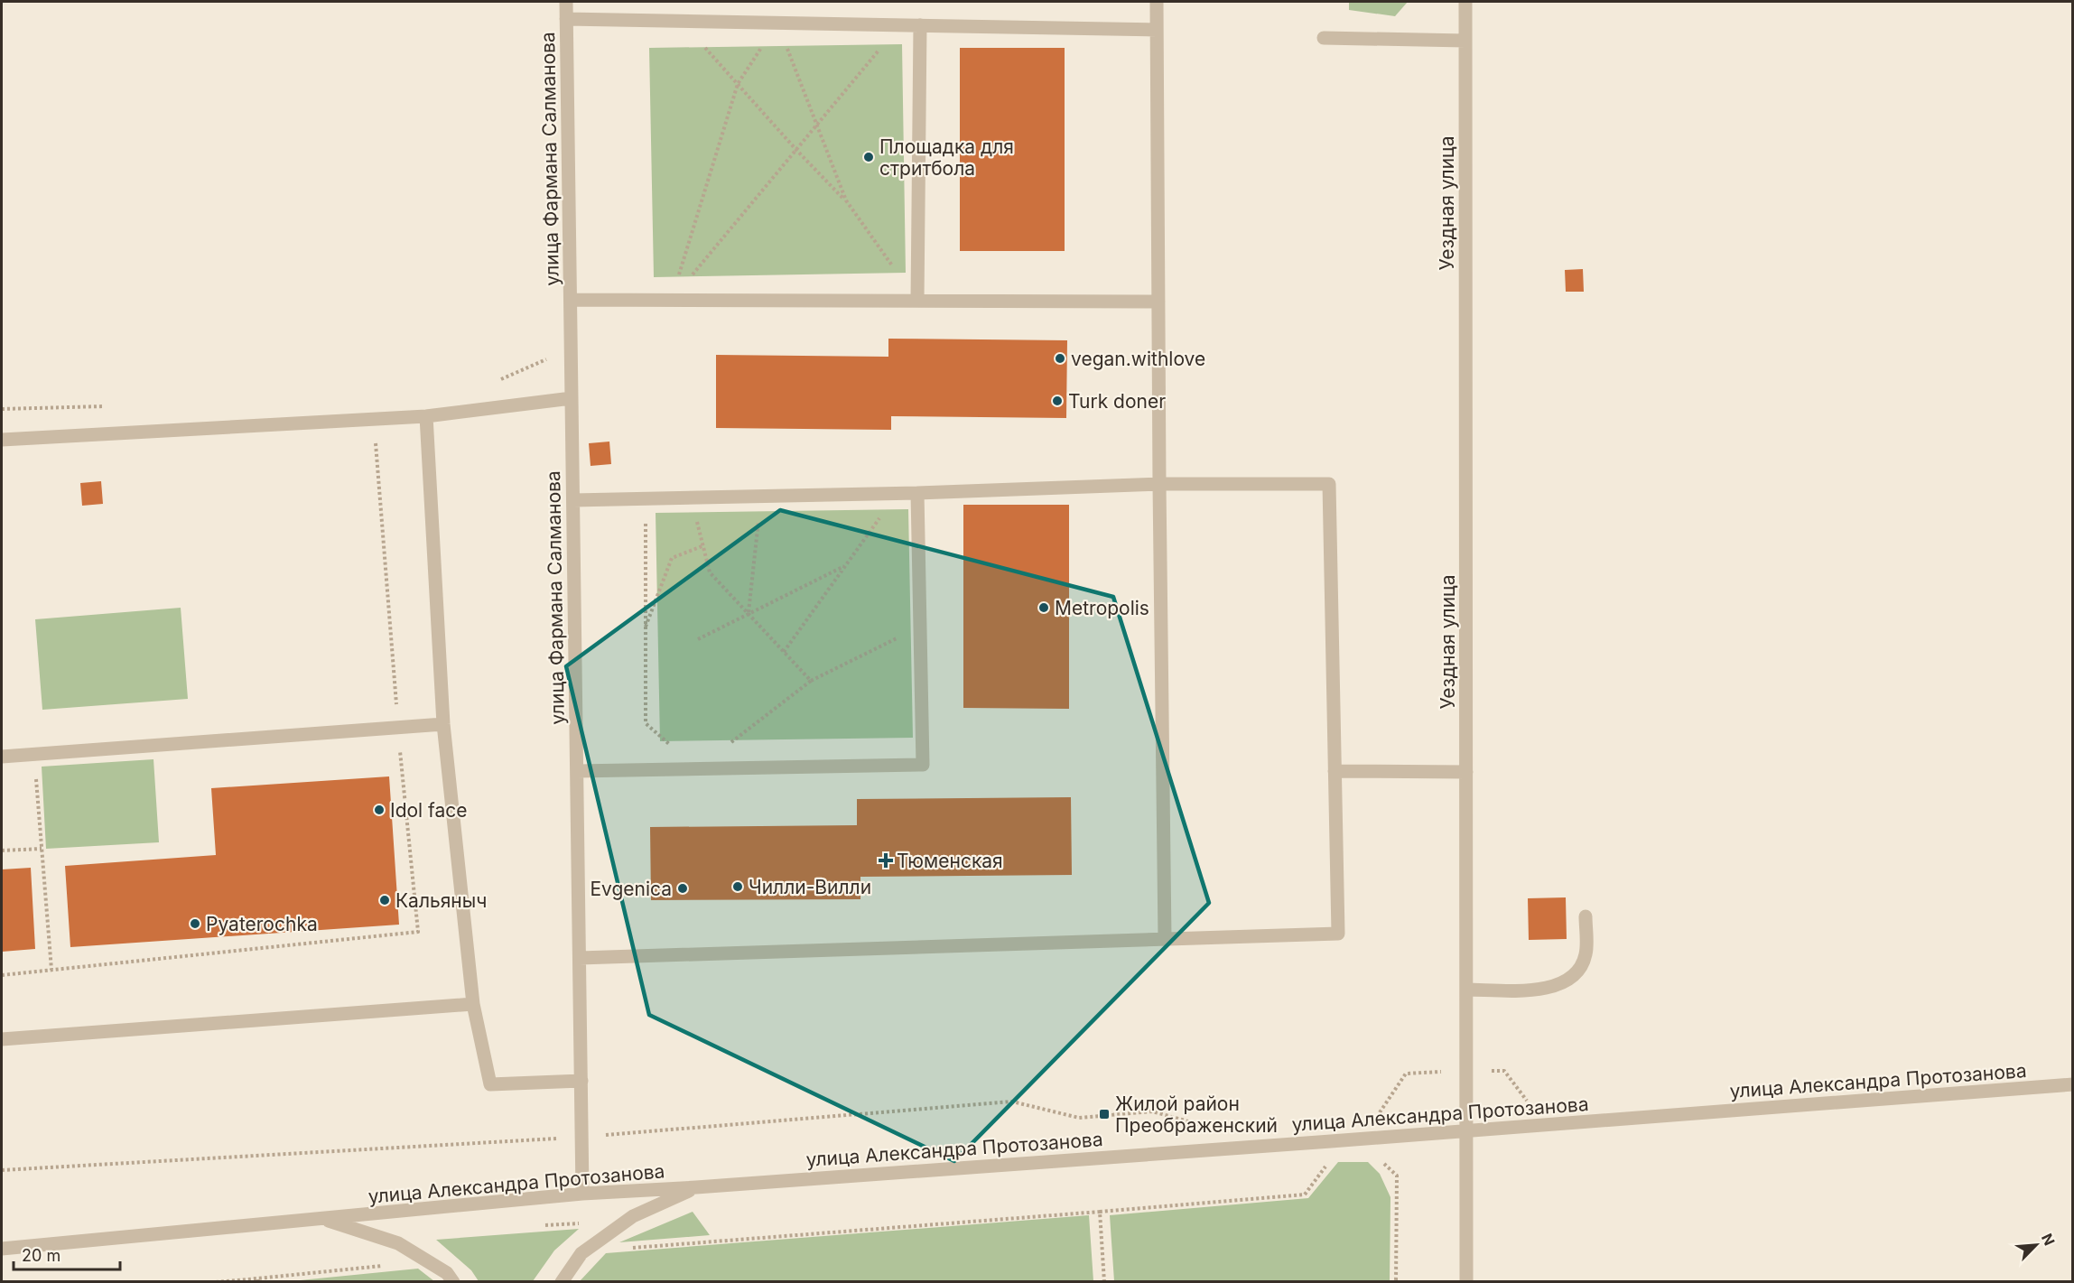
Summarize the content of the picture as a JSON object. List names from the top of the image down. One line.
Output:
{"streets":{"street":["улица Фармана Салманова","Уездная улица","улица Александра Протозанова"]},"crossings":[["улица Фармана Салманова","улица Александра Протозанова"],["Уездная улица","улица Александра Протозанова"]],"places":{"other":["Площадка для стритбола","vegan.withlove","Turk doner","Metropolis","Idol face","Чилли-Вилли","Evgenica","Кальяныч","Pyaterochka"],"health":["Тюменская"],"transit":["Жилой район Преображенский"]},"scale_bar":"20 m","north":"top right"}
